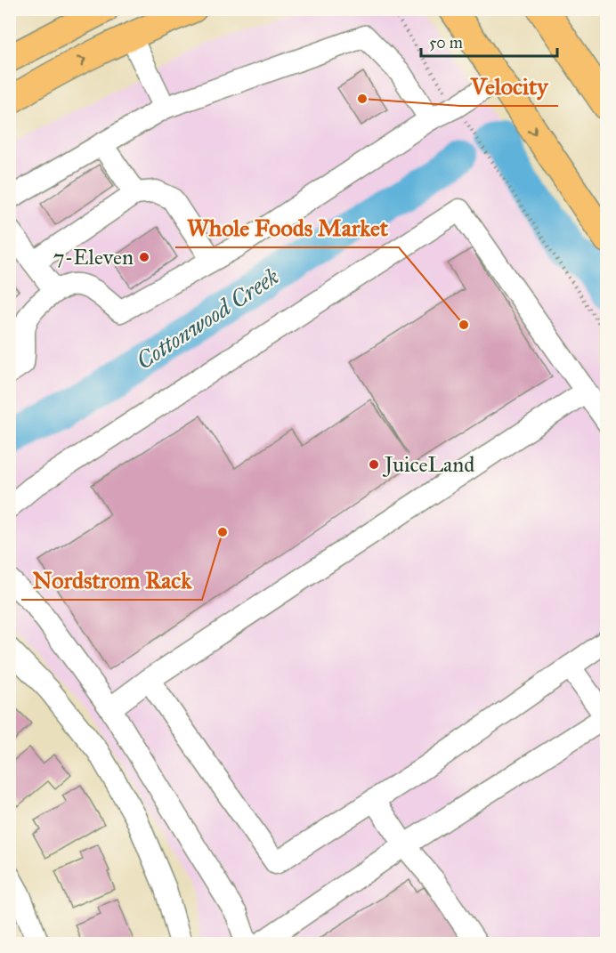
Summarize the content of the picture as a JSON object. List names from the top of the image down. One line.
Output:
{"water":["Cottonwood Creek"],"places":["Velocity","7-Eleven","Whole Foods Market","JuiceLand","Nordstrom Rack"],"scale_bar":"50 m"}
